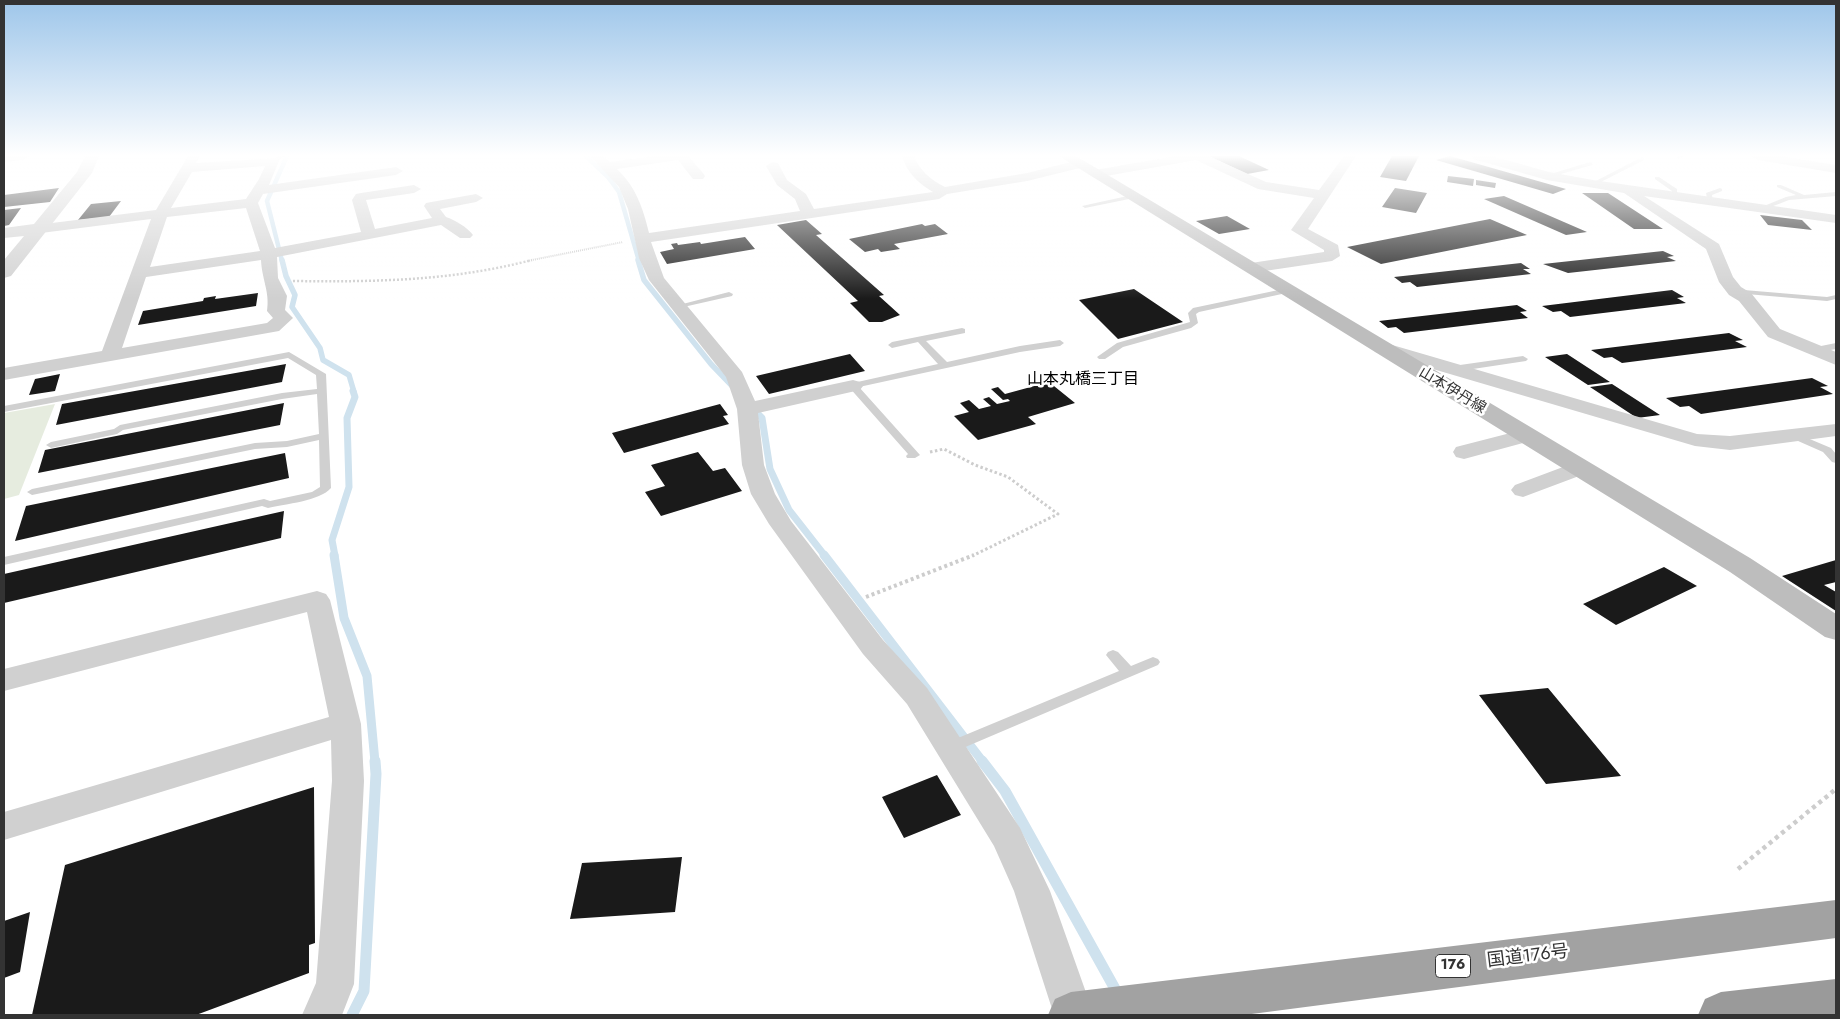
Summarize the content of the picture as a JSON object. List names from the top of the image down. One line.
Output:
{"streets":{"highway":["国道176号","176"],"main road":["山本伊丹線"]},"districts":["山本丸橋三丁目"]}
